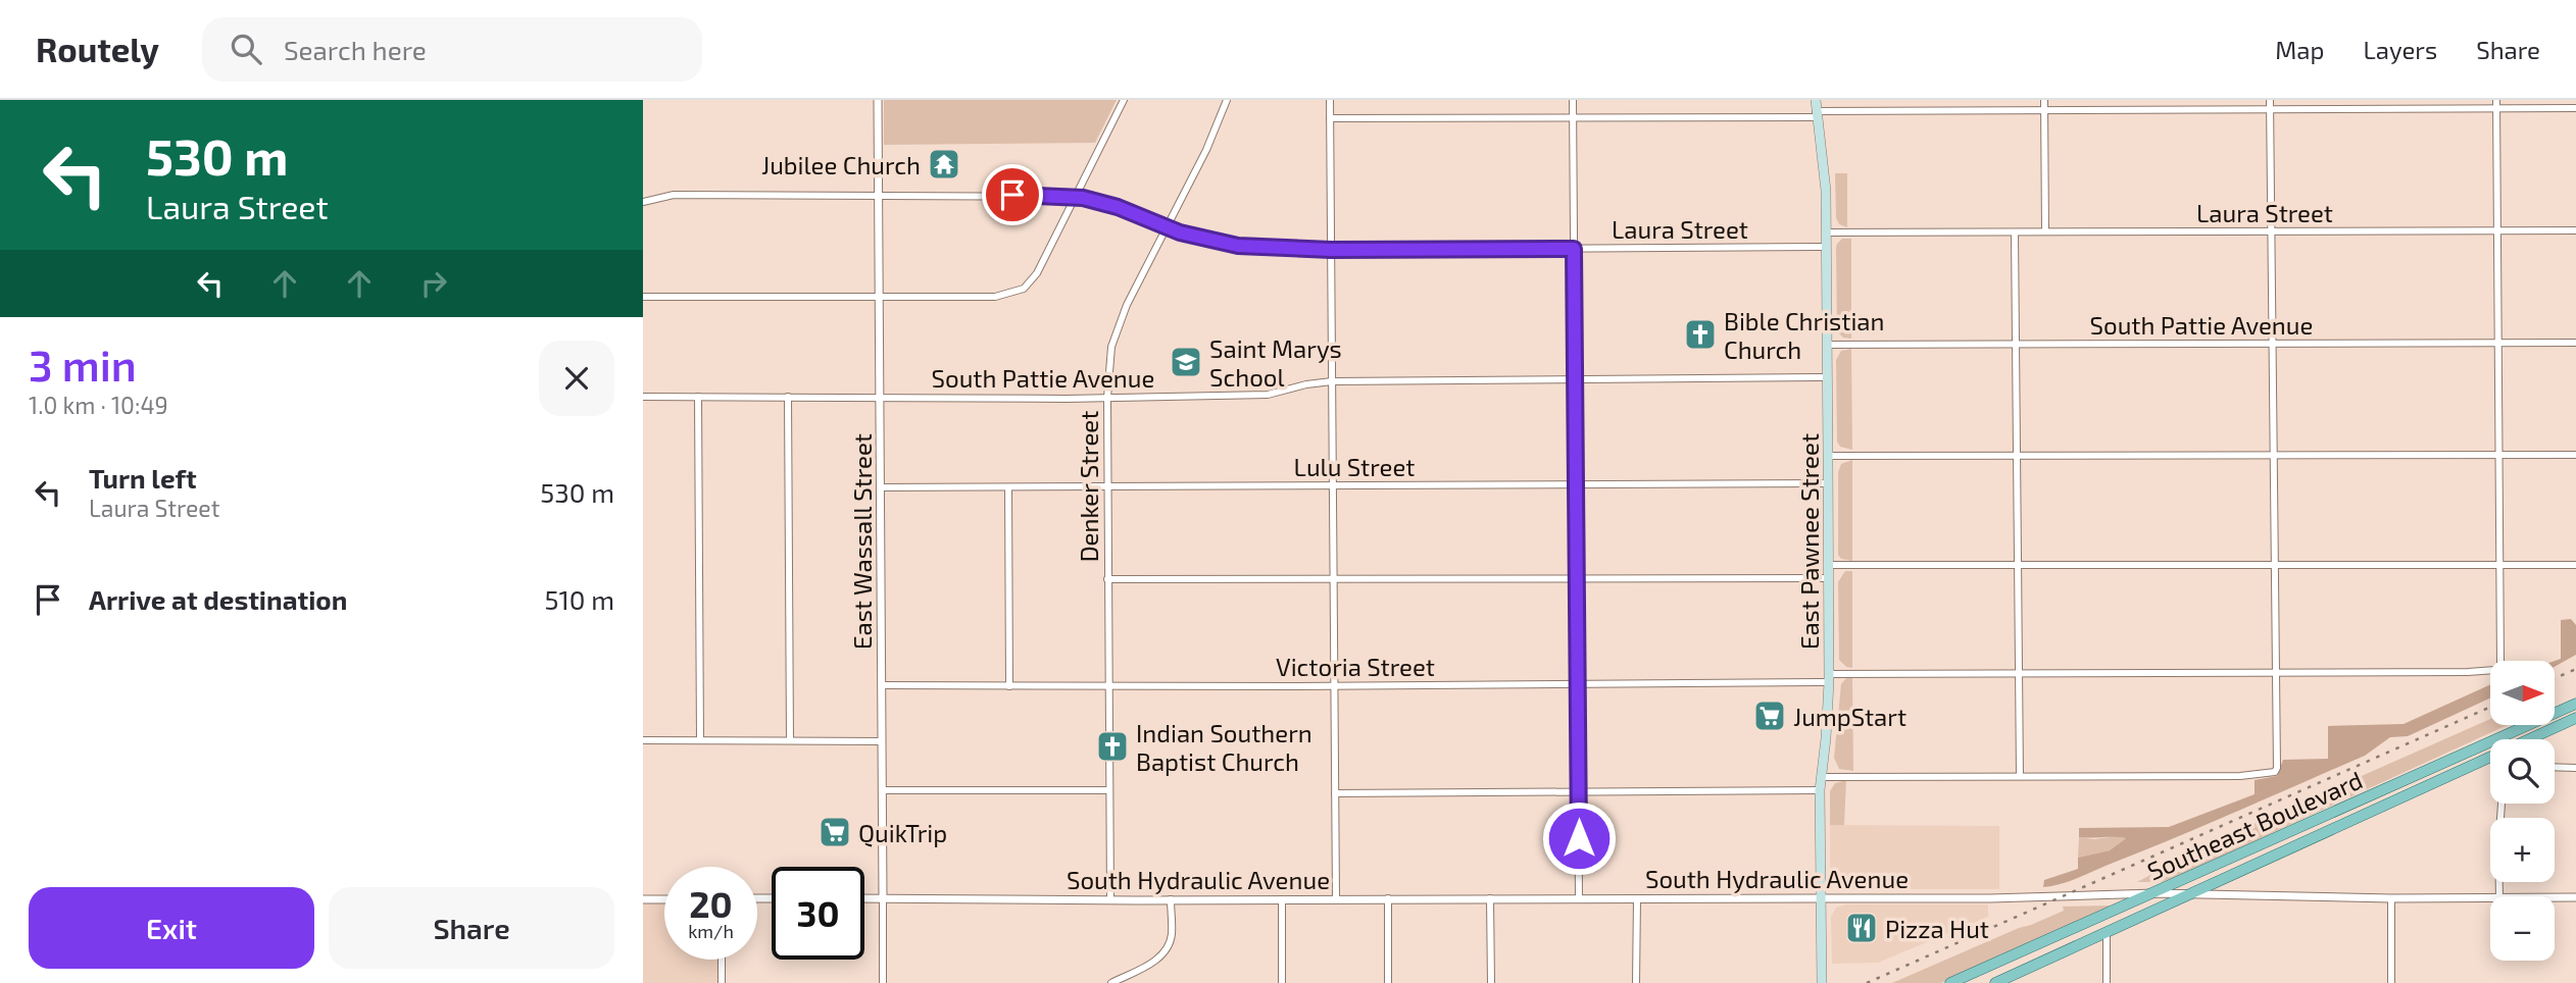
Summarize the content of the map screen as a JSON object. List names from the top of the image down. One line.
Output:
{"streets":{"main road":["East Pawnee Street","Southeast Boulevard"],"street":["Laura Street","South Pattie Avenue","Lulu Street","Denker Street","East Wassall Street","Victoria Street","South Hydraulic Avenue"]},"crossings":[["Laura Street","Denker Street"],["Laura Street","East Wassall Street"],["Laura Street","East Pawnee Street"],["South Pattie Avenue","Denker Street"],["South Pattie Avenue","East Wassall Street"],["South Pattie Avenue","East Pawnee Street"],["Lulu Street","Denker Street"],["Lulu Street","East Wassall Street"],["Lulu Street","East Pawnee Street"],["Denker Street","Victoria Street"],["Denker Street","South Hydraulic Avenue"],["East Wassall Street","Victoria Street"],["East Wassall Street","South Hydraulic Avenue"],["East Pawnee Street","Victoria Street"],["East Pawnee Street","South Hydraulic Avenue"],["Southeast Boulevard","South Hydraulic Avenue"]],"places":{"temple":["Jubilee Church"],"church":["Bible Christian Church","Indian Southern Baptist Church"],"school or university":["Saint Marys School"],"supermarket":["JumpStart","QuikTrip"],"restaurant":["Pizza Hut"]},"north":"right","page":{"header":"Routely","search":"Search here","nav":["Map","Layers","Share"],"turn":["530 m","Laura Street"],"heading":["3 min","1.0 km · 10:49"],"list":[{"name":"Turn left","note":"Laura Street","value":"530 m"},{"name":"Arrive at destination","value":"510 m"}],"map_buttons":["+","−"],"speed":"20 km/h","limit":"30","buttons":["Exit","Share"]}}
